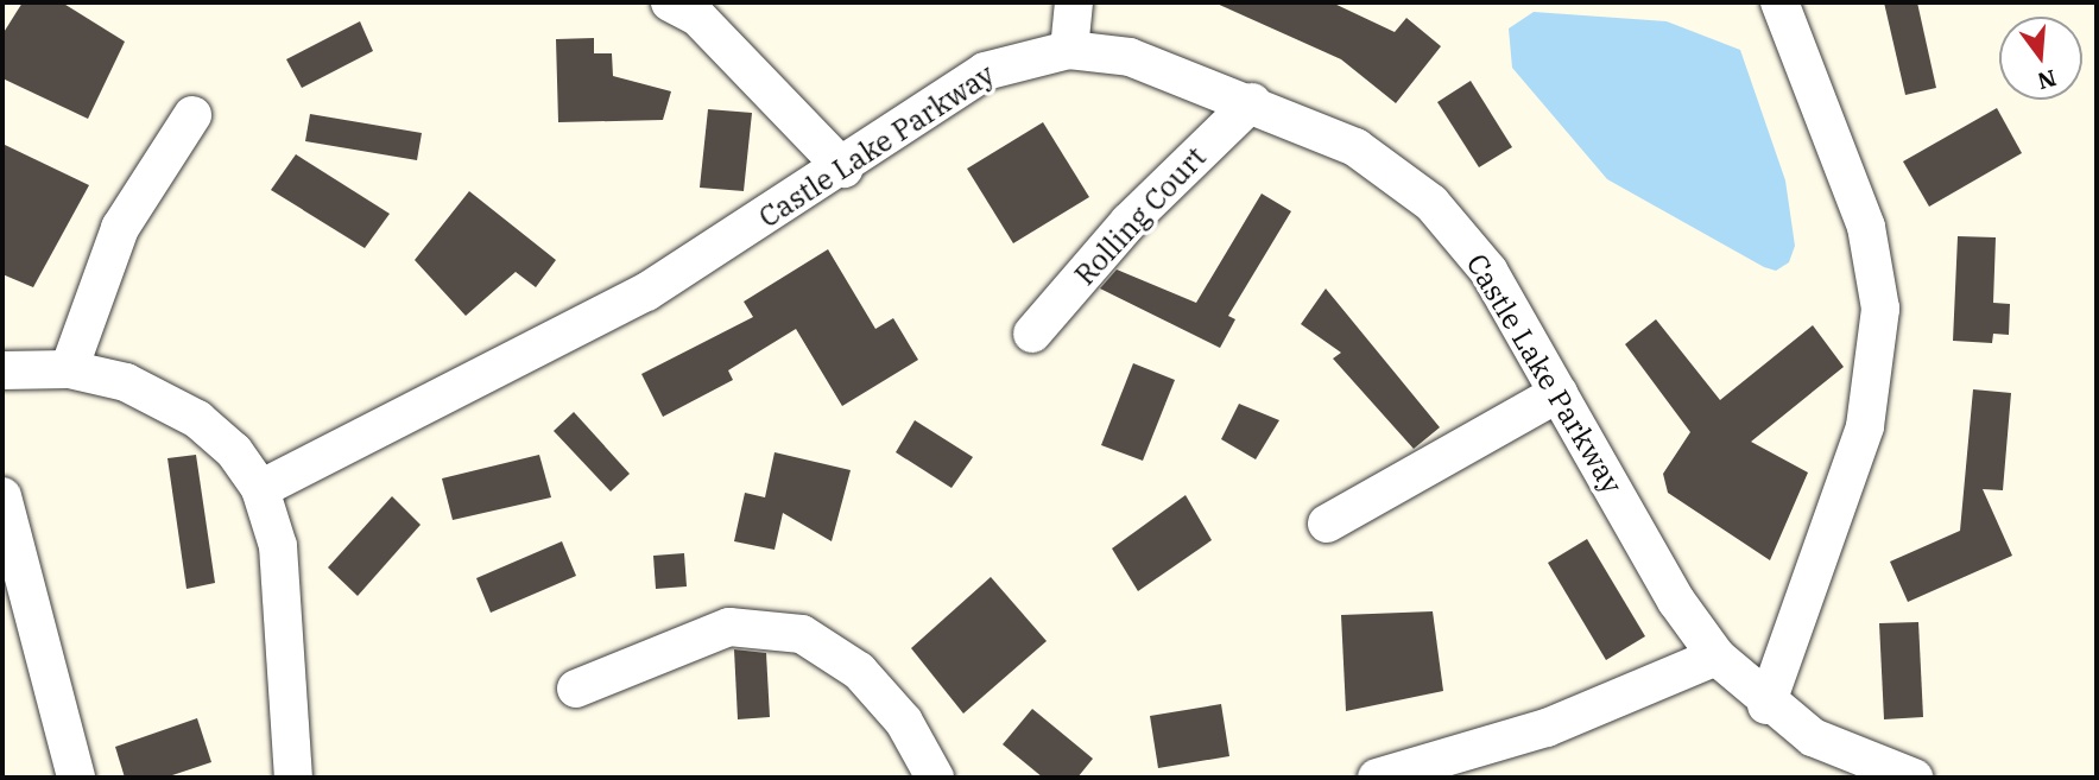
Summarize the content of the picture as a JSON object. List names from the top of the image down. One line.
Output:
{"streets":{"street":["Castle Lake Parkway","Rolling Court"]},"crossings":[["Castle Lake Parkway","Rolling Court"]],"north":"bottom"}
